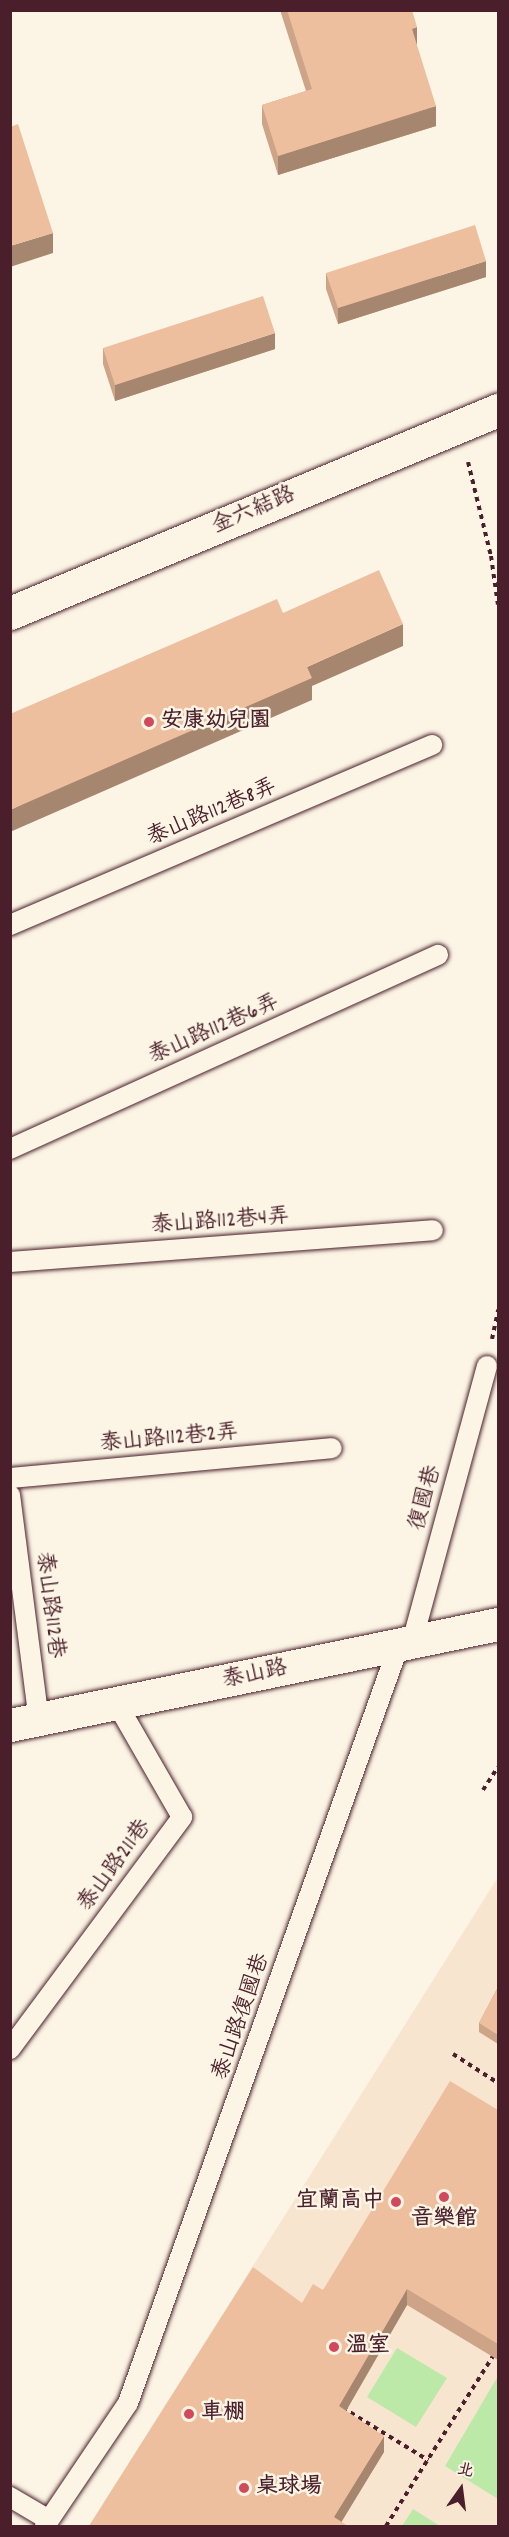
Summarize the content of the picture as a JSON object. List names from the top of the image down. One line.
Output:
{"streets":{"street":["金六結路","泰山路"],"lane":["泰山路112巷8弄","泰山路112巷6弄","泰山路112巷4弄","泰山路112巷2弄","復國巷","泰山路112巷","泰山路211巷","泰山路復國巷"]},"crossings":[["復國巷","泰山路"],["復國巷","泰山路復國巷"],["泰山路112巷","泰山路"],["泰山路","泰山路211巷"],["泰山路","泰山路復國巷"]],"places":["安康幼兒園","音樂館","宜蘭高中","溫室","車棚","桌球場"],"north":"top"}
